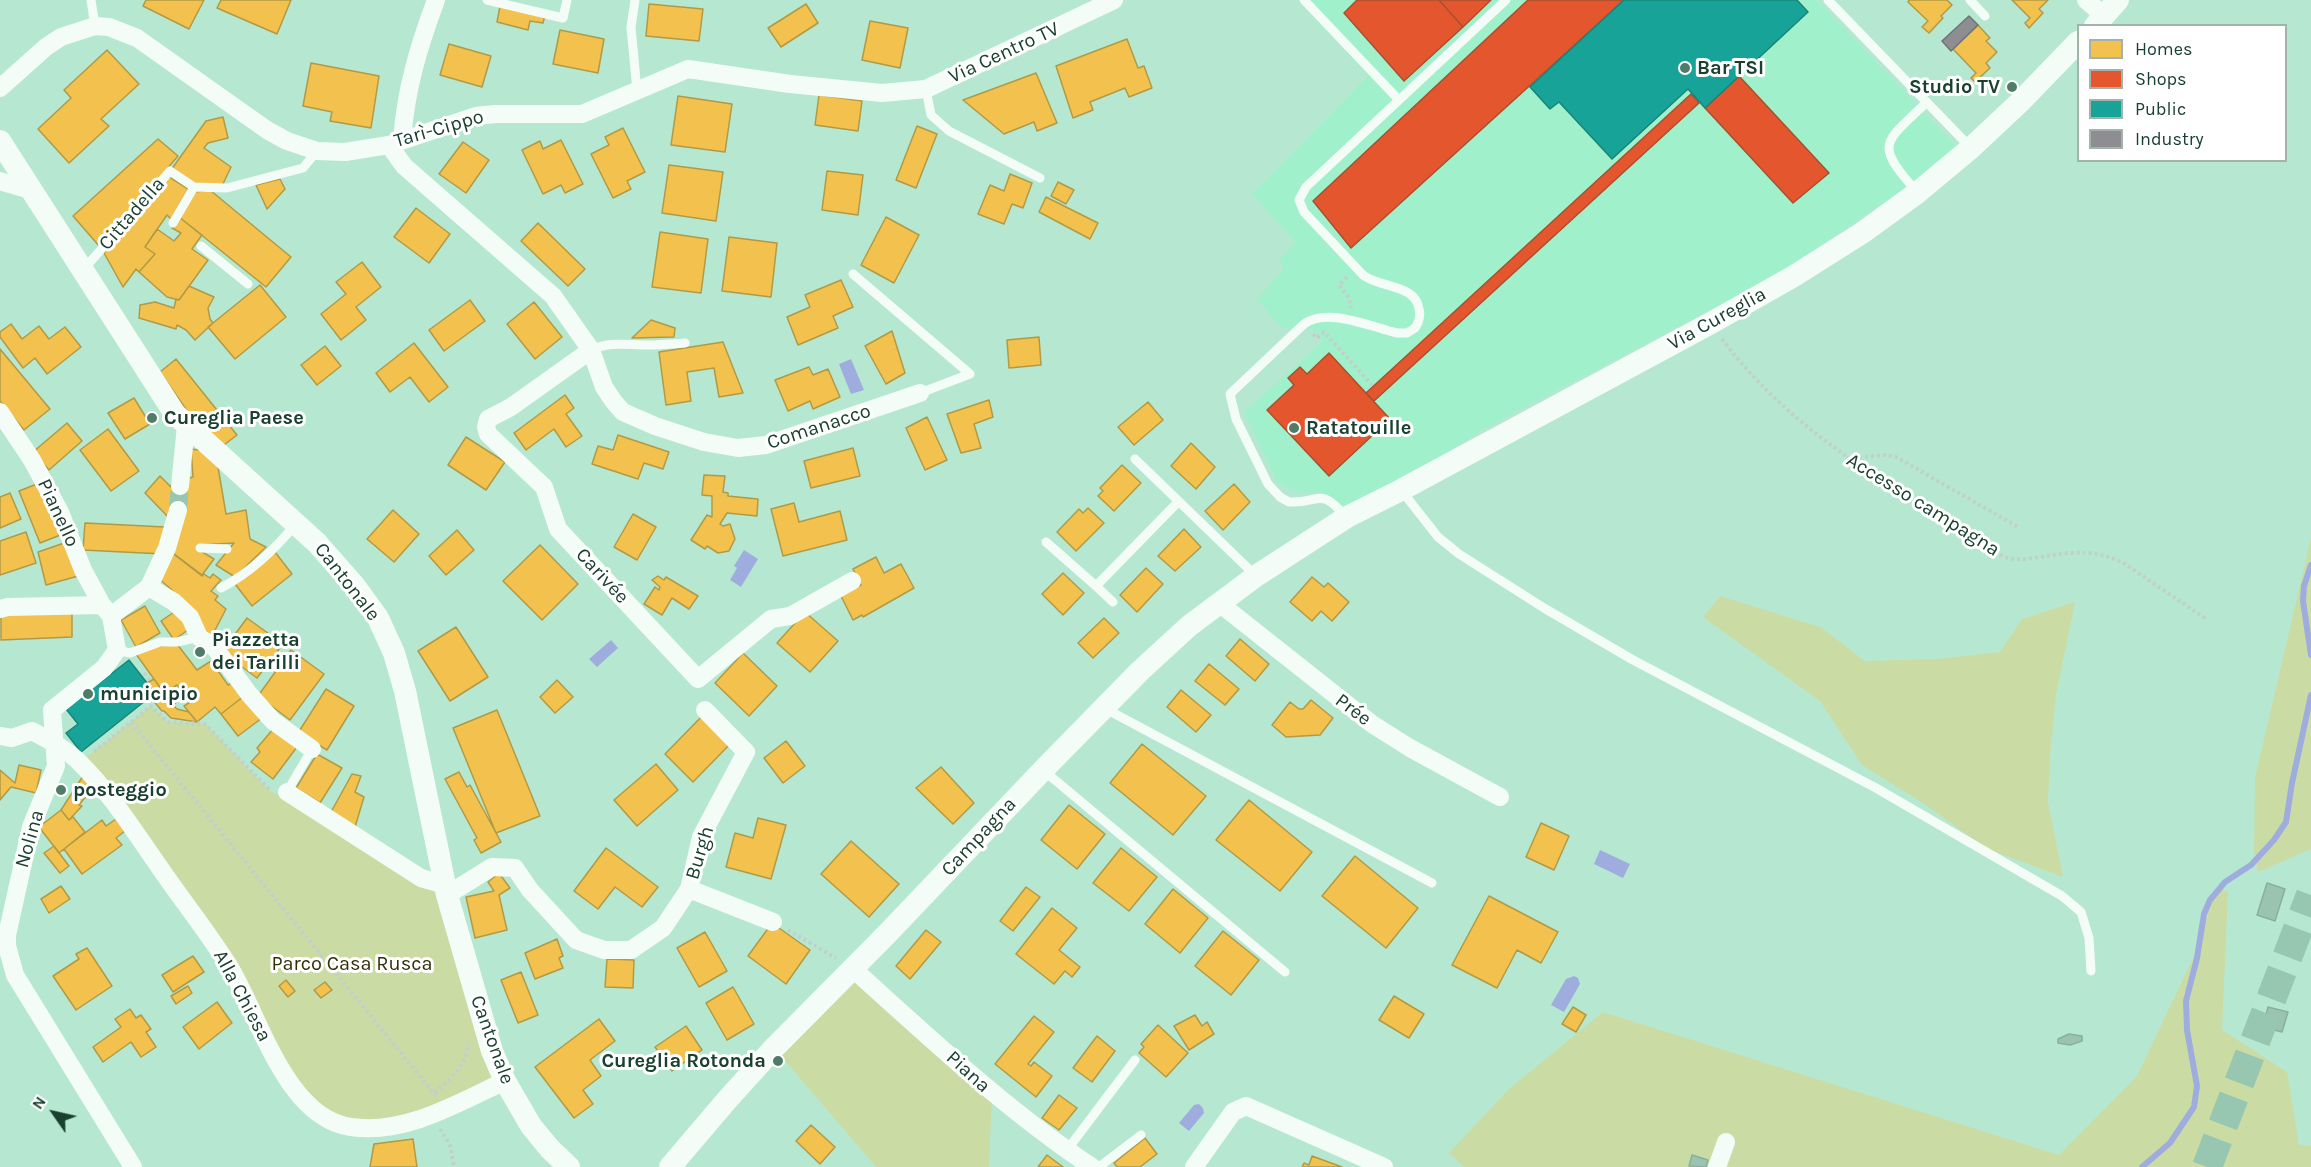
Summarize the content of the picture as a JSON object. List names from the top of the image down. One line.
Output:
{"streets":{"street":["Via Centro TV","Tarì-Cippo","Via Cureglia","Comanacco","Pianello","Carivée","Cantonale","Prée","Campagna","Nolina","Burgh","Alla Chiesa","Piana"],"lane":["Cittadella"],"path":["Accesso campagna"]},"crossings":[["Via Centro TV","Tarì-Cippo"],["Tarì-Cippo","Cittadella"],["Tarì-Cippo","Comanacco"],["Cittadella","Cantonale"],["Via Cureglia","Accesso campagna"],["Via Cureglia","Campagna"],["Comanacco","Carivée"],["Cantonale","Burgh"],["Cantonale","Alla Chiesa"],["Prée","Campagna"],["Campagna","Piana"],["Nolina","Alla Chiesa"]],"parks":["Parco Casa Rusca"],"places":["Bar TSI","Studio TV","Cureglia Paese","Ratatouille","Piazzetta dei Tarilli","municipio","posteggio","Cureglia Rotonda"],"legend":["Homes","Shops","Public","Industry"],"north":"top left"}
